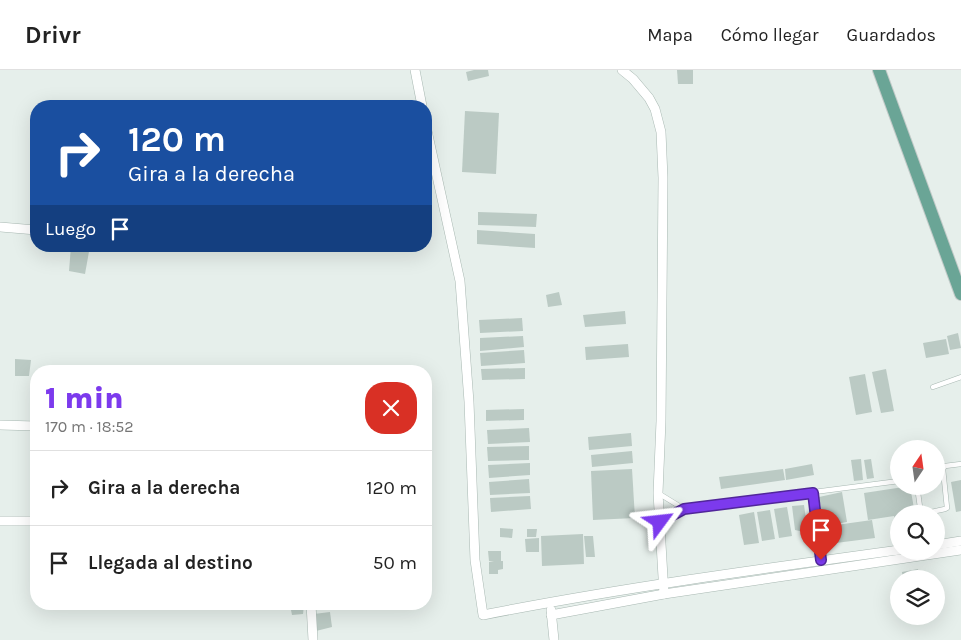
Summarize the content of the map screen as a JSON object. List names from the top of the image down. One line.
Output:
{"north":"top","page":{"header":"Drivr","nav":["Mapa","Cómo llegar","Guardados"],"turn":["120 m","Gira a la derecha"],"then":"Luego","heading":["1 min","170 m · 18:52"],"list":[{"name":"Gira a la derecha","value":"120 m"},{"name":"Llegada al destino","value":"50 m"}]}}
